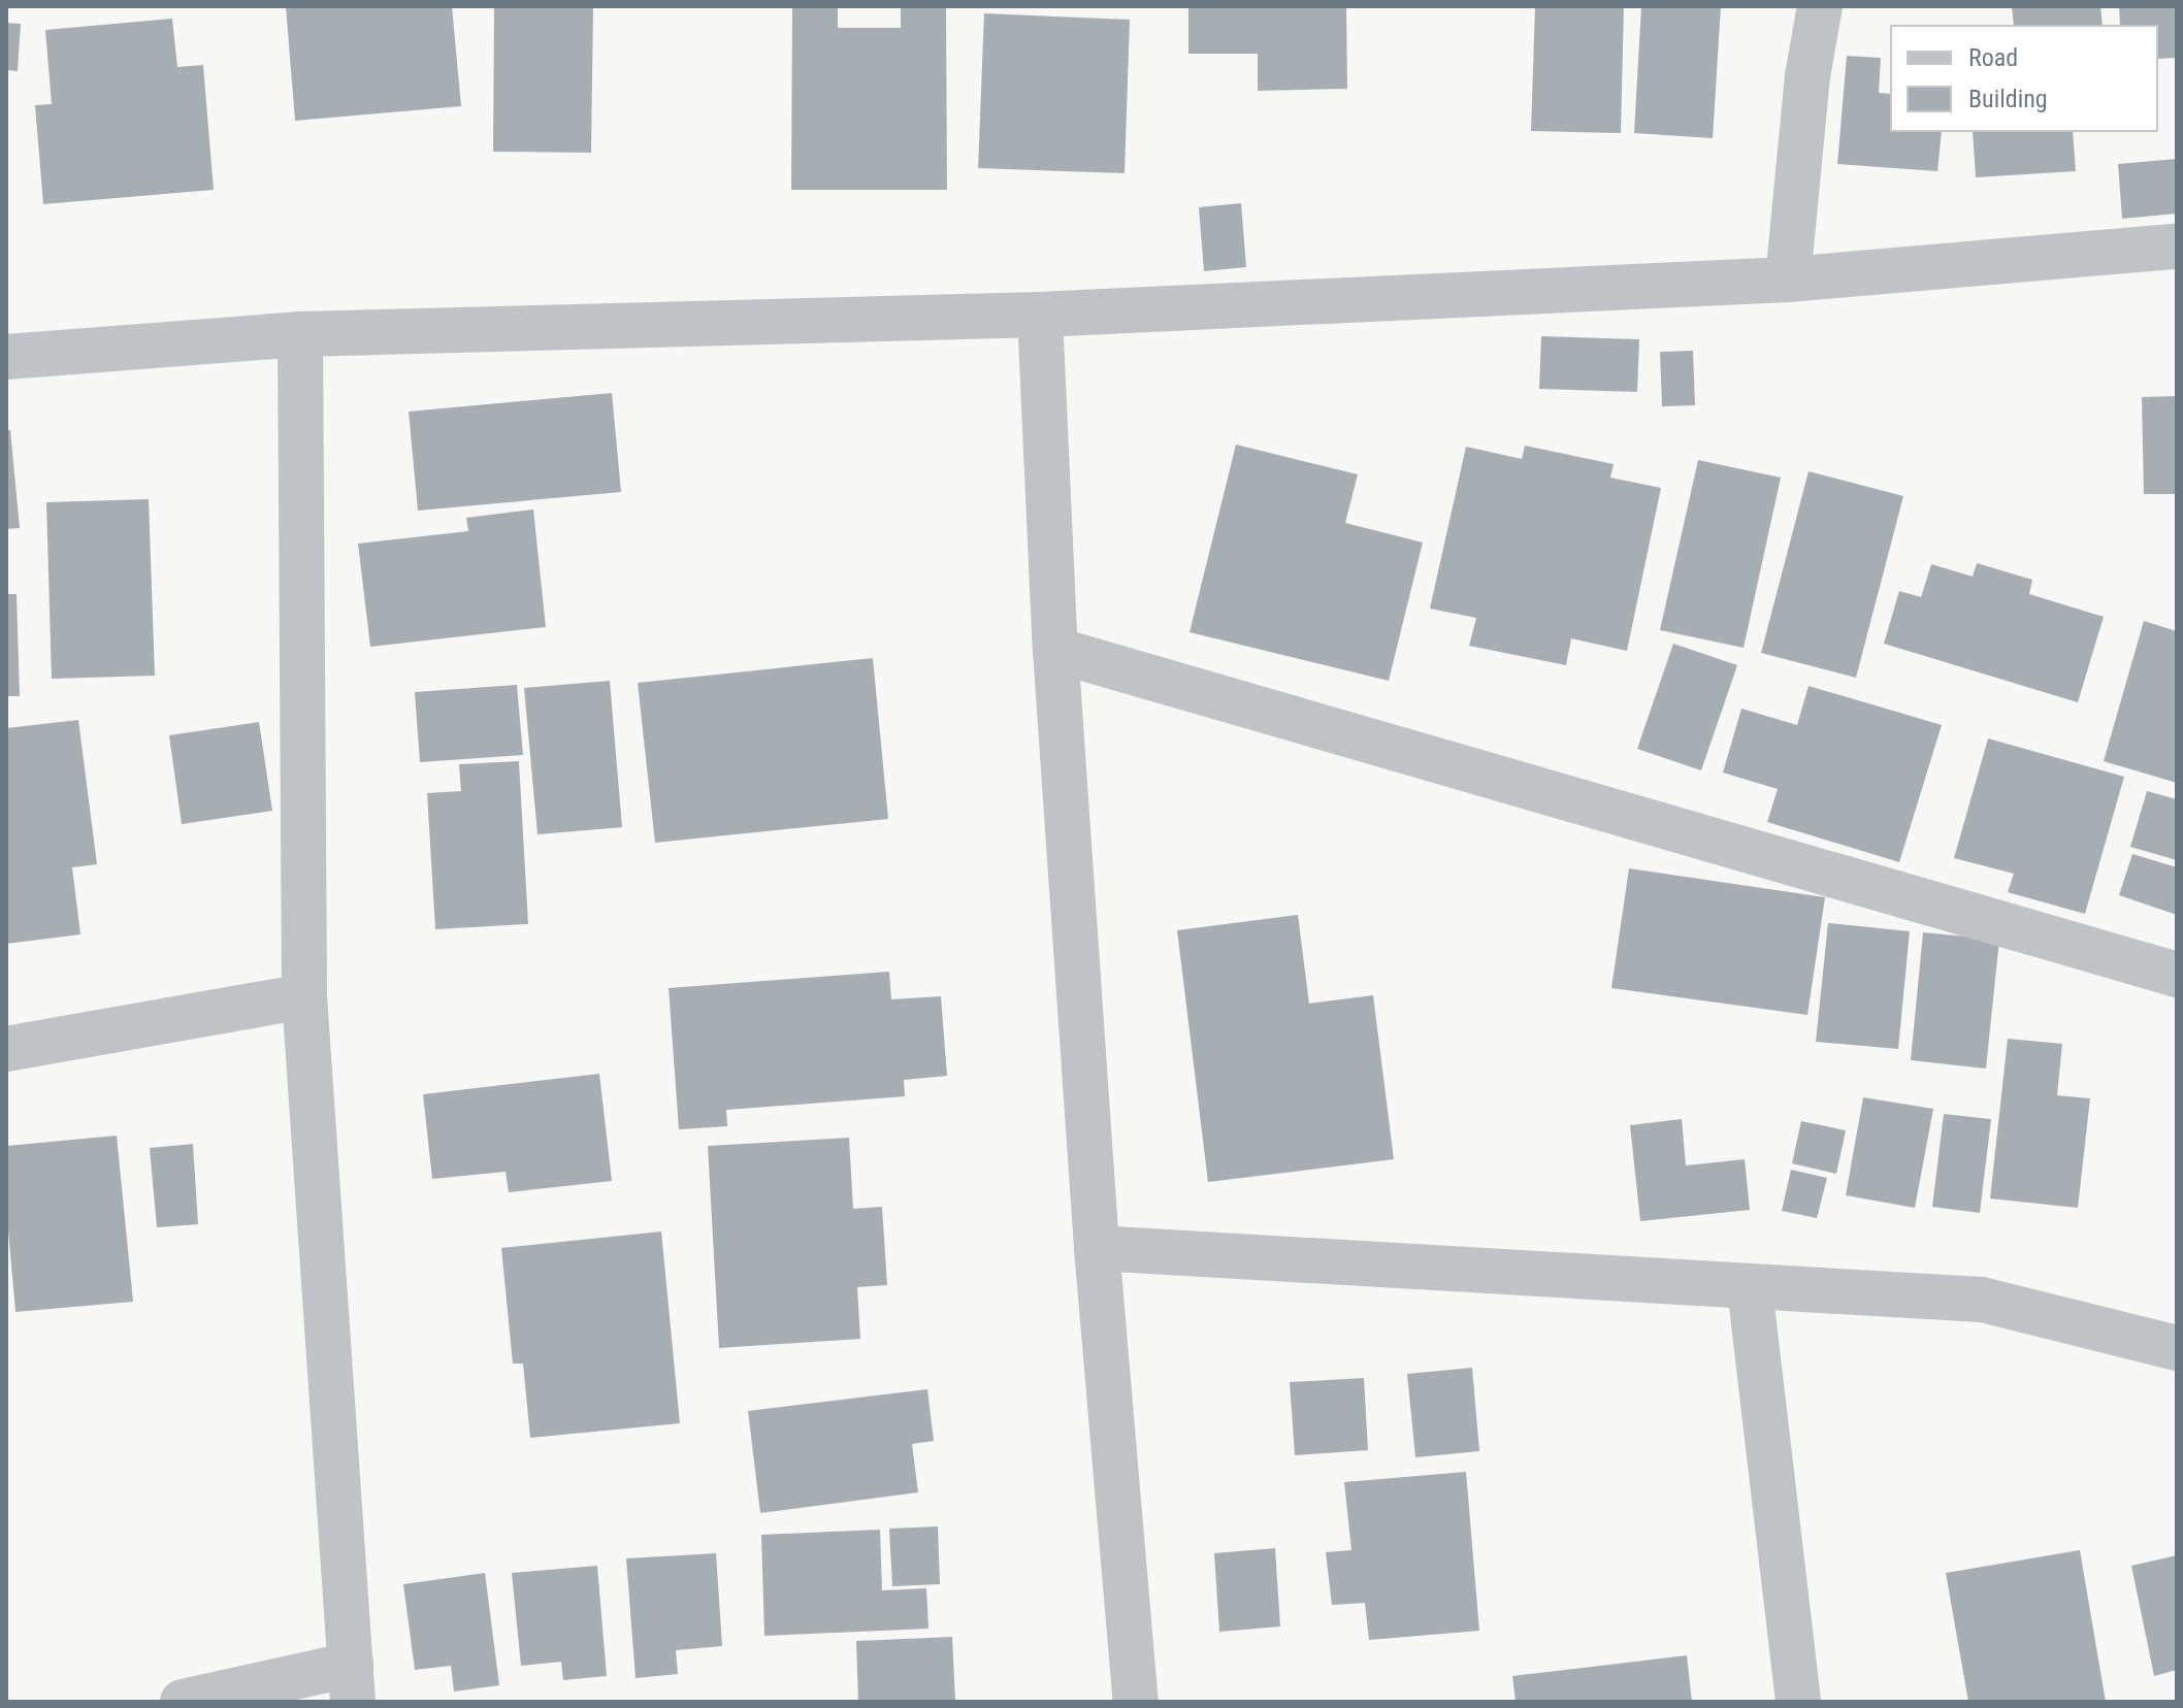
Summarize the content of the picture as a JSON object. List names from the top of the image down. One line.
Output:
{"legend":["Road","Building"]}
